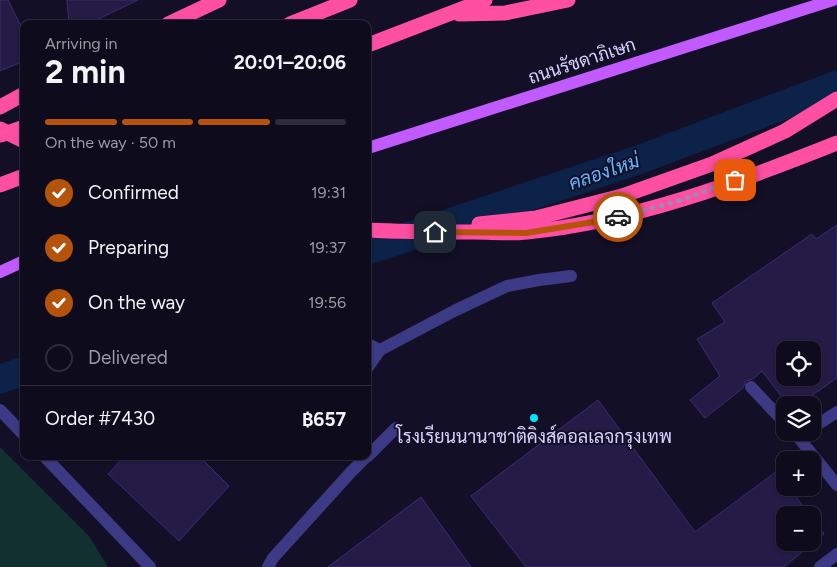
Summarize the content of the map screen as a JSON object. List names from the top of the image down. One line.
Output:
{"streets":{"main road":["ถนนรัชดาภิเษก"]},"water":["คลองใหม่"],"places":["โรงเรียนนานาชาติคิงส์คอลเลจกรุงเทพ"],"page":{"heading":["2 min","Arriving in","20:01–20:06"],"panel":["Order #7430","฿657"],"bar":"On the way · 50 m","list":[["Confirmed","19:31"],["Preparing","19:37"],["On the way","19:56"],"Delivered"],"map_buttons":["+","−"]}}
